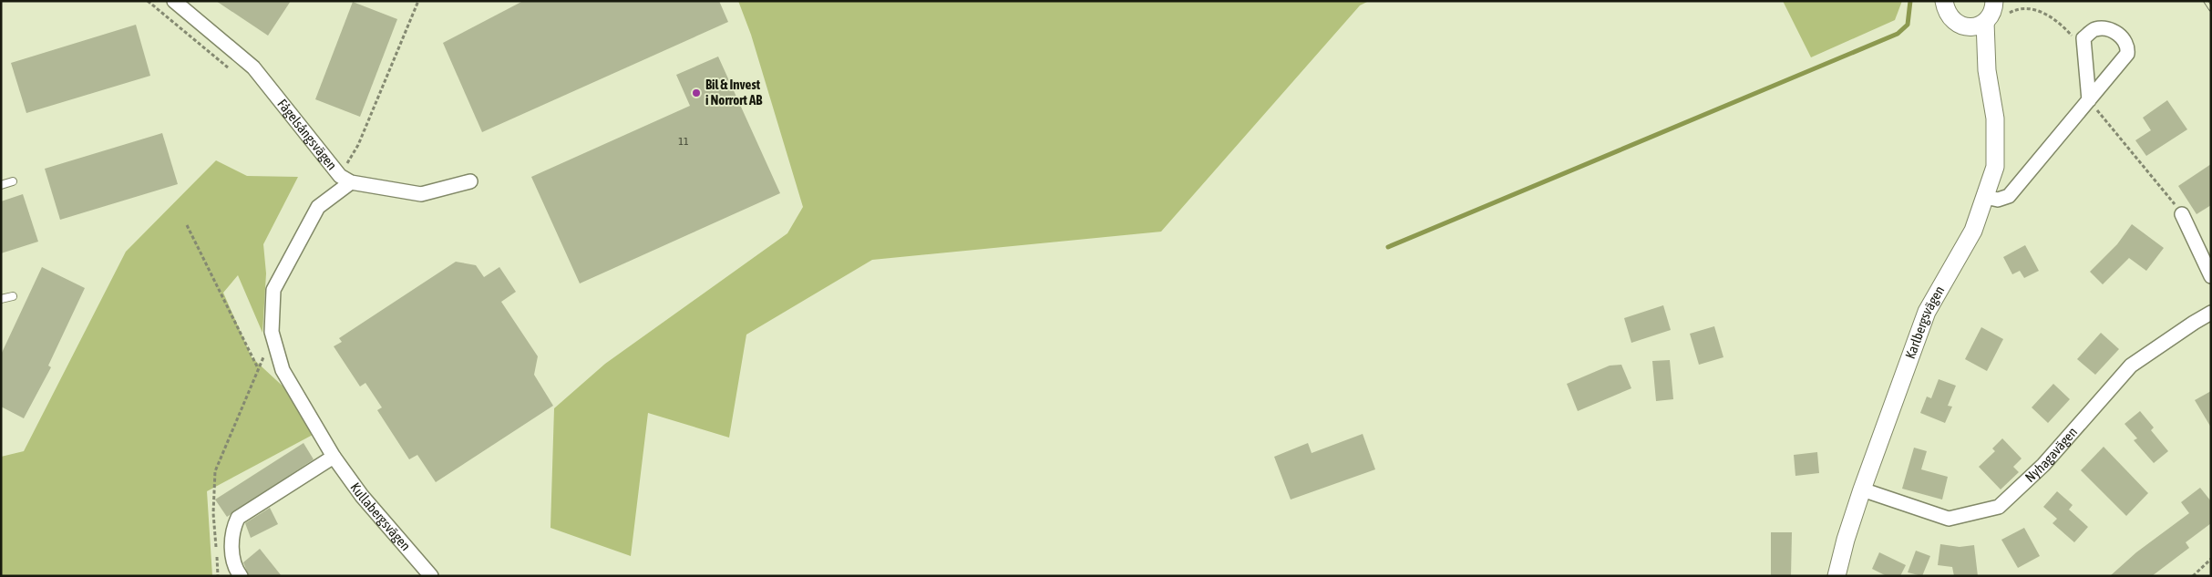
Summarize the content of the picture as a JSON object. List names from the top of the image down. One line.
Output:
{"streets":{"street":["Fågelsångsvägen","Karlbergsvägen","Nyhagavägen","Kullabergsvägen"]},"crossings":[["Fågelsångsvägen","Kullabergsvägen"],["Karlbergsvägen","Nyhagavägen"]],"places":["Bil & Invest i Norrort AB"],"house_numbers":["11"]}
